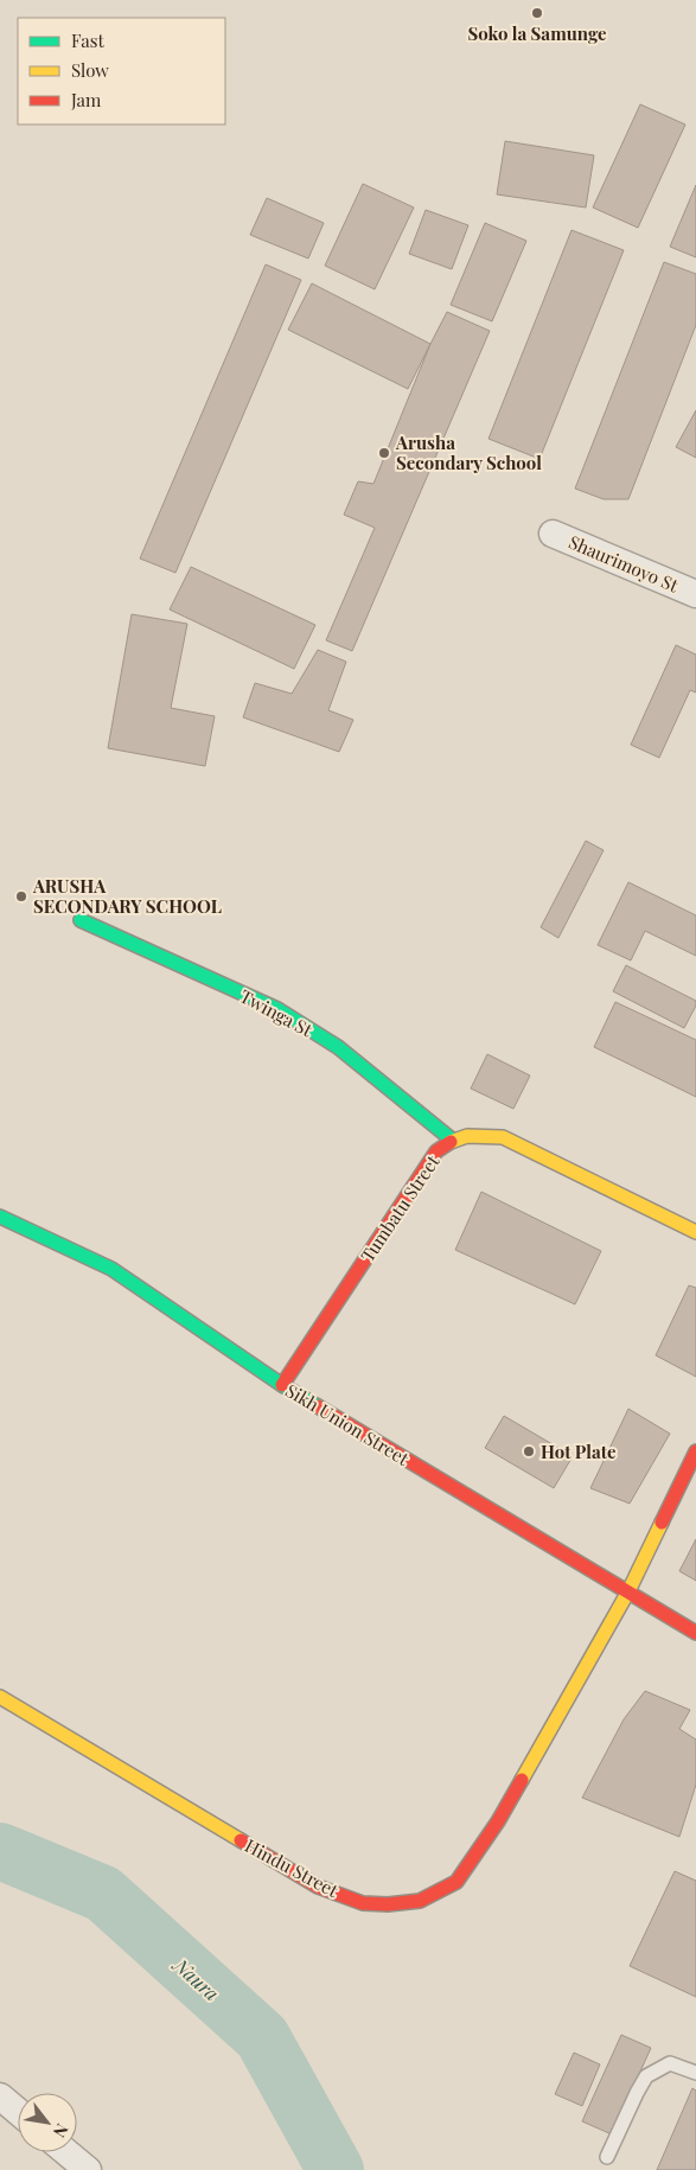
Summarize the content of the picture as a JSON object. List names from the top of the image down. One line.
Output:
{"streets":{"street":["Shaurimoyo St","Twinga St","Tumbatu Street","Sikh Union Street","Hindu Street"]},"crossings":[["Twinga St","Tumbatu Street"],["Tumbatu Street","Sikh Union Street"],["Sikh Union Street","Hindu Street"]],"water":["Naura"],"places":["Soko la Samunge","Arusha Secondary School","ARUSHA SECONDARY SCHOOL","Hot Plate"],"legend":["Fast","Slow","Jam"],"north":"bottom right"}
